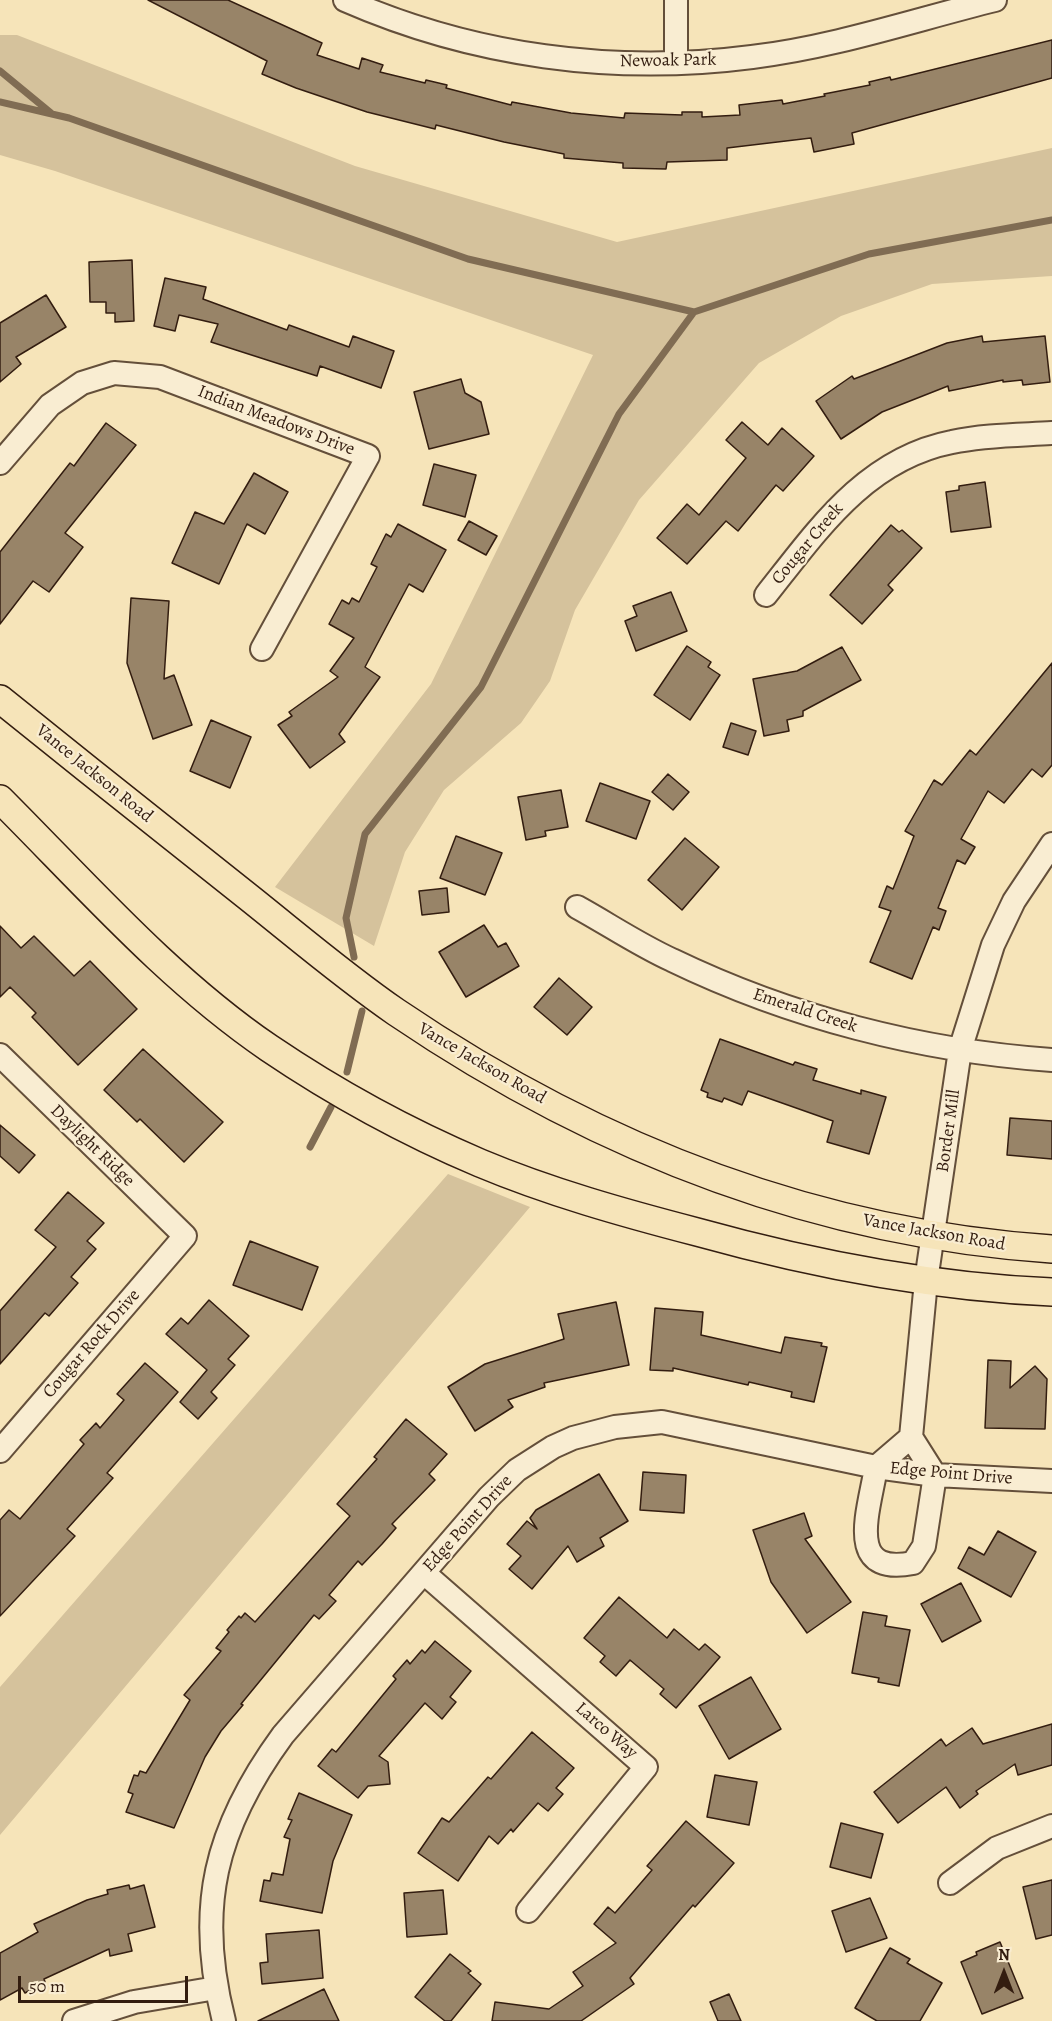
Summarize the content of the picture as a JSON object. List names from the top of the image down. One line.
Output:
{"streets":{"main road":["Vance Jackson Road"],"street":["Newoak Park","Indian Meadows Drive","Cougar Creek","Emerald Creek","Border Mill","Daylight Ridge","Cougar Rock Drive","Edge Point Drive","Larco Way"]},"crossings":[["Vance Jackson Road","Border Mill"],["Emerald Creek","Border Mill"],["Daylight Ridge","Cougar Rock Drive"],["Edge Point Drive","Larco Way"]],"scale_bar":"50 m","north":"top"}
